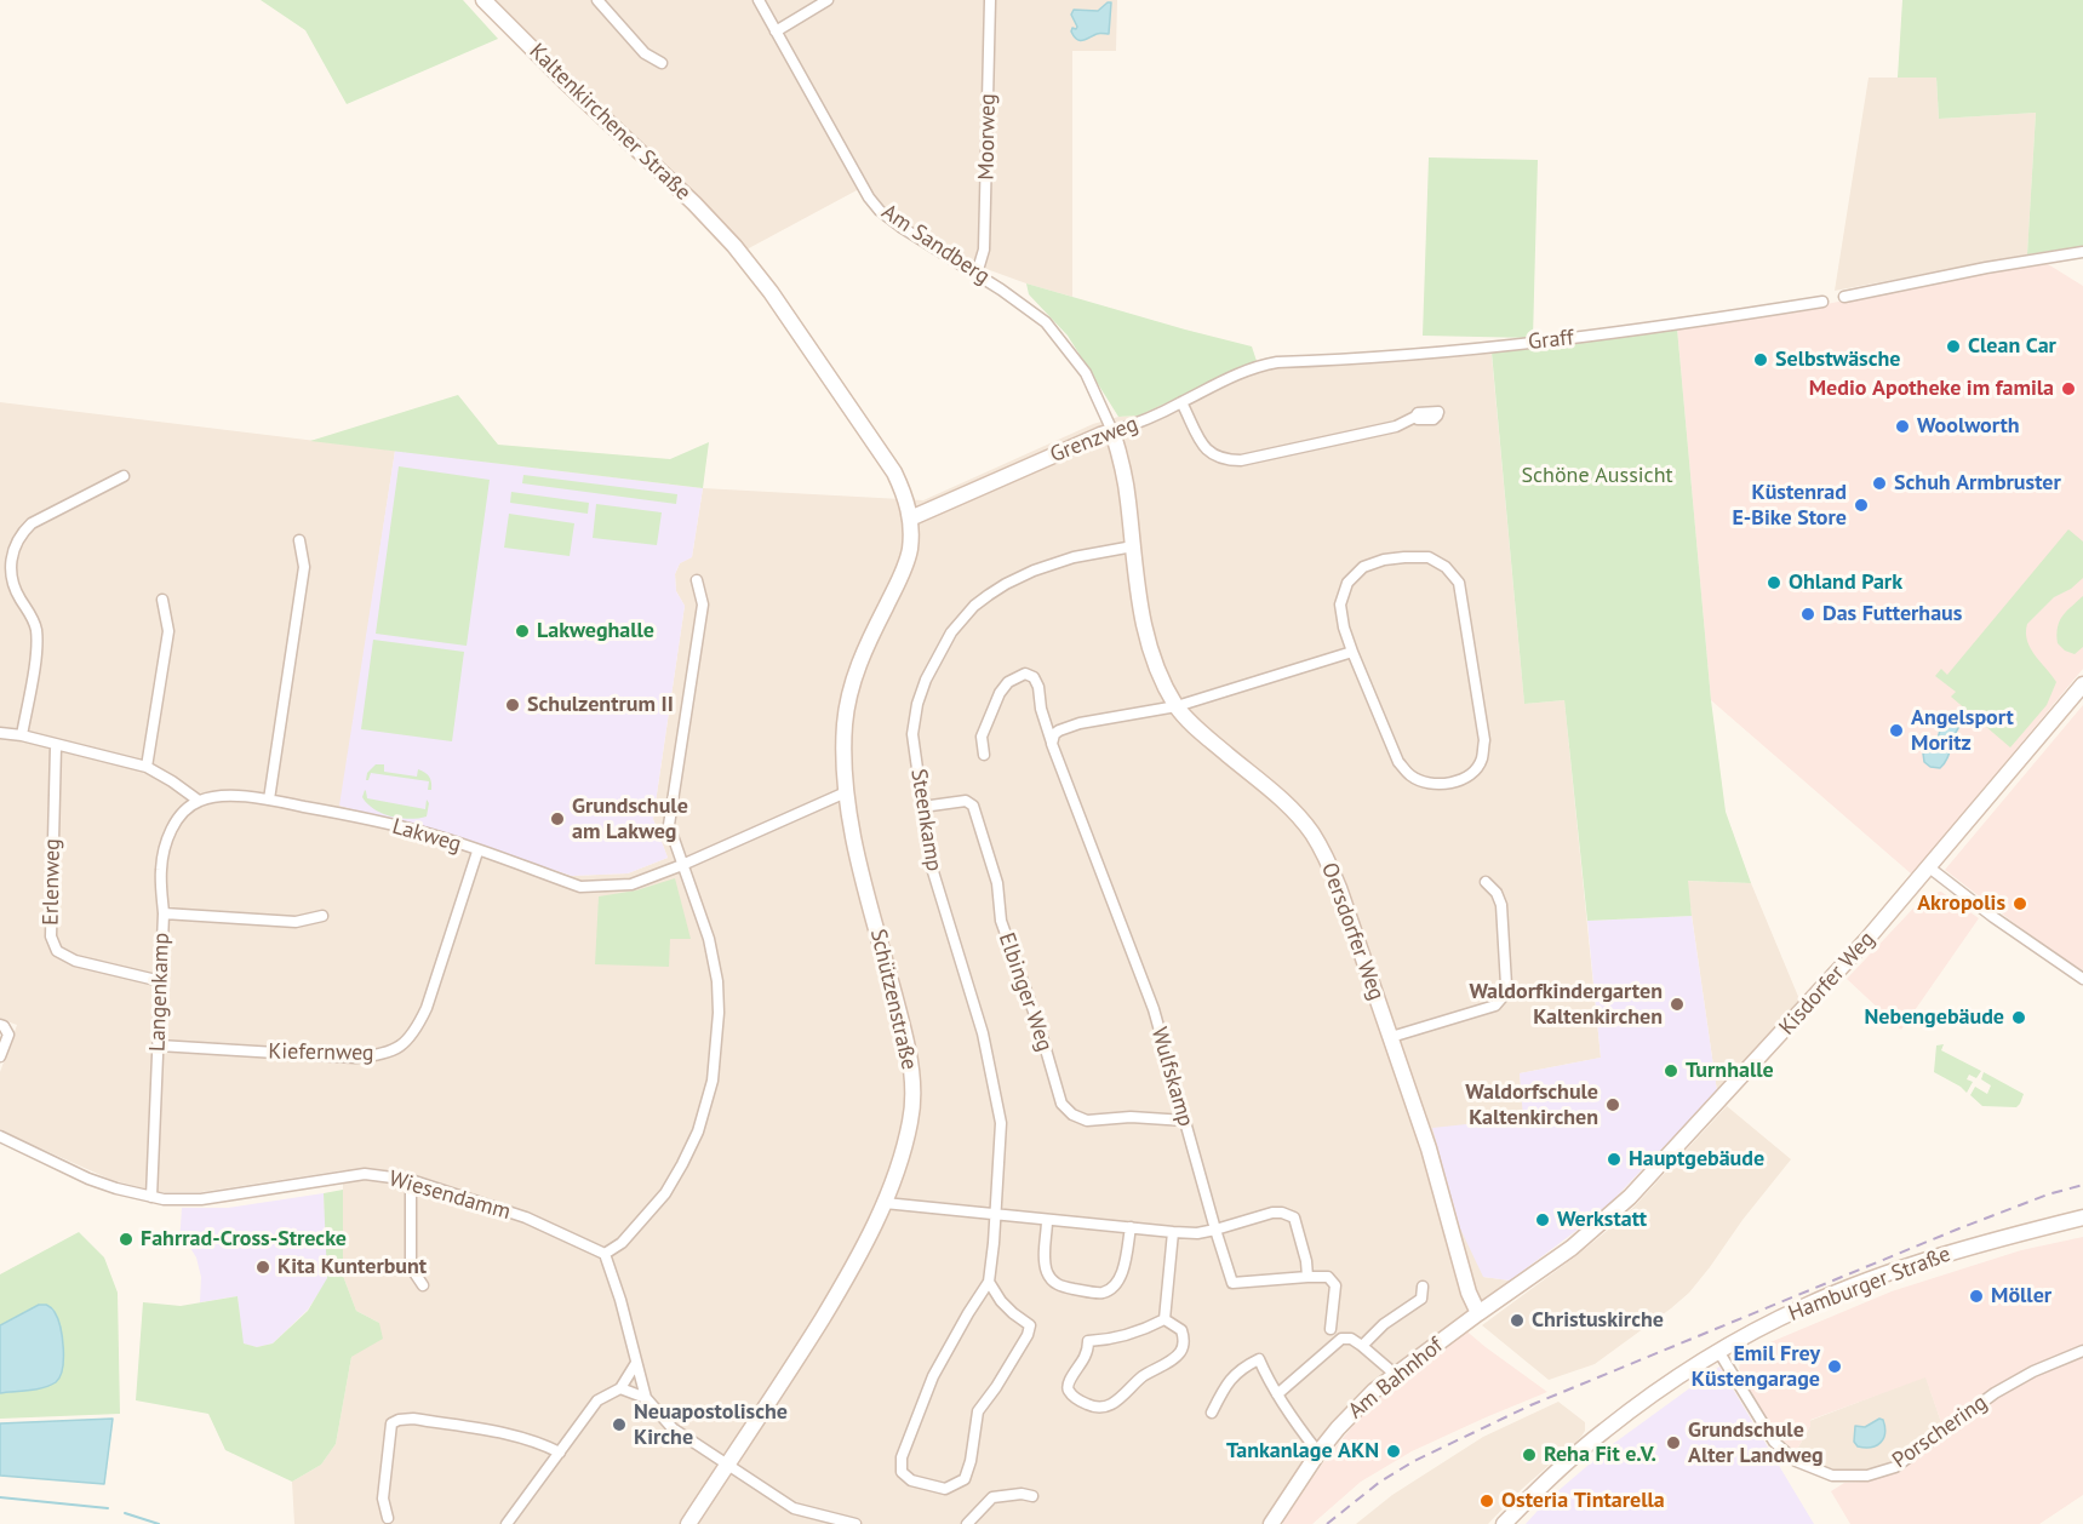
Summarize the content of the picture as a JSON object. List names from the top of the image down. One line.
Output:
{"streets":{"main road":["Kaltenkirchener Straße","Grenzweg","Oersdorfer Weg","Kisdorfer Weg","Schützenstraße","Hamburger Straße","Am Bahnhof"],"street":["Moorweg","Am Sandberg","Graff","Steenkamp","Lakweg","Erlenweg","Langenkamp","Elbinger Weg","Kiefernweg","Wulfskamp","Wiesendamm","Porschering"]},"crossings":[["Kaltenkirchener Straße","Grenzweg"],["Kaltenkirchener Straße","Schützenstraße"],["Moorweg","Am Sandberg"],["Am Sandberg","Grenzweg"],["Am Sandberg","Oersdorfer Weg"],["Graff","Grenzweg"],["Grenzweg","Oersdorfer Weg"],["Grenzweg","Schützenstraße"],["Steenkamp","Oersdorfer Weg"],["Steenkamp","Elbinger Weg"],["Lakweg","Langenkamp"],["Lakweg","Schützenstraße"],["Lakweg","Kiefernweg"],["Erlenweg","Langenkamp"],["Oersdorfer Weg","Kisdorfer Weg"],["Oersdorfer Weg","Am Bahnhof"],["Kisdorfer Weg","Am Bahnhof"],["Langenkamp","Kiefernweg"],["Langenkamp","Wiesendamm"],["Elbinger Weg","Wulfskamp"],["Hamburger Straße","Porschering"]],"parks":["Schöne Aussicht"],"places":["Clean Car","Selbstwäsche","Medio Apotheke im famila","Woolworth","Schuh Armbruster","Küstenrad E-Bike Store","Ohland Park","Das Futterhaus","Lakweghalle","Schulzentrum II","Angelsport Moritz","Grundschule am Lakweg","Akropolis","Waldorfkindergarten Kaltenkirchen","Nebengebäude","Turnhalle","Waldorfschule Kaltenkirchen","Hauptgebäude","Werkstatt","Fahrrad-Cross-Strecke","Kita Kunterbunt","Möller","Christuskirche","Emil Frey Küstengarage","Neuapostolische Kirche","Grundschule Alter Landweg","Tankanlage AKN","Reha Fit e.V.","Osteria Tintarella"]}
